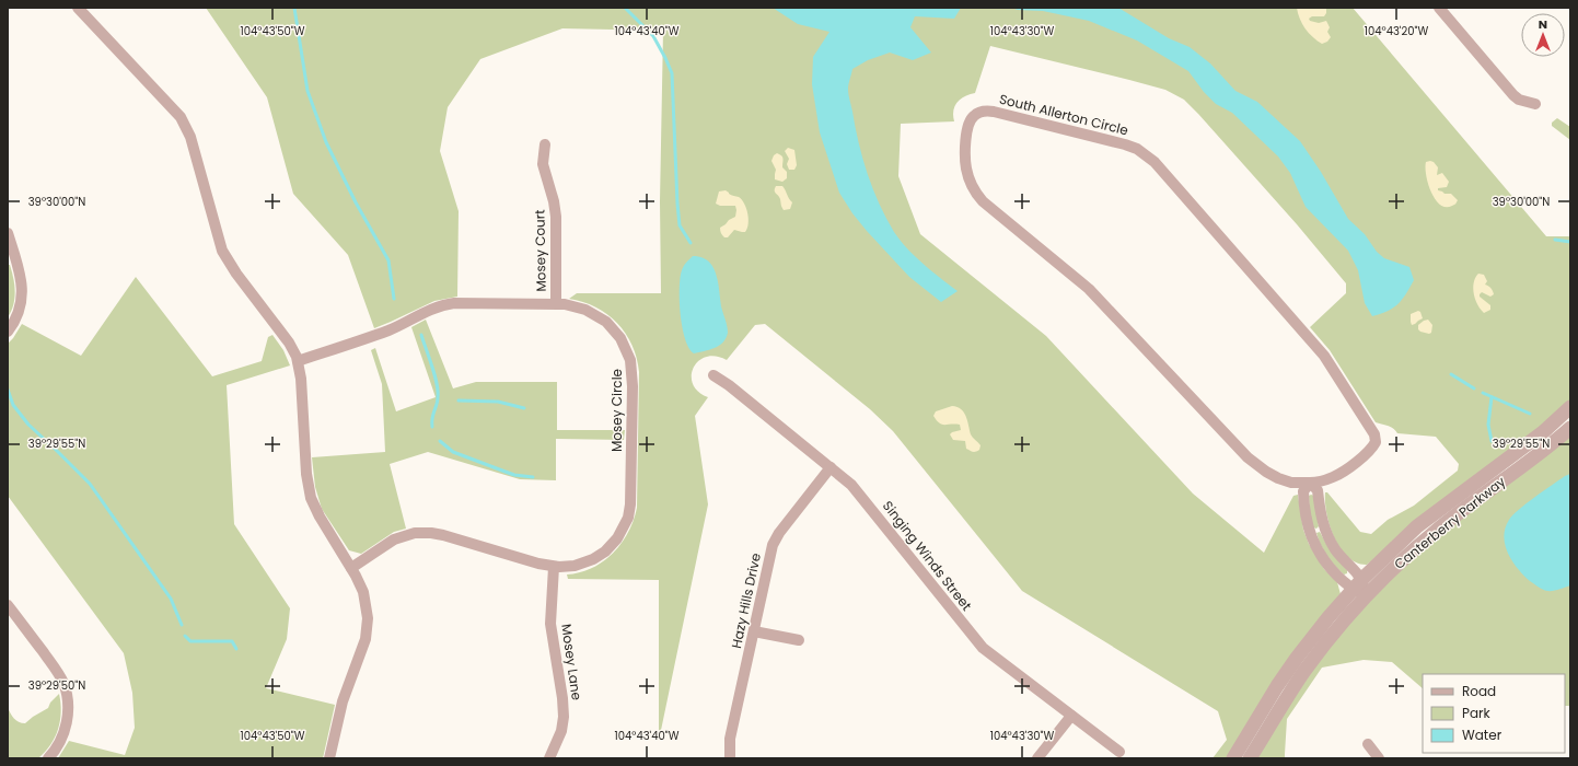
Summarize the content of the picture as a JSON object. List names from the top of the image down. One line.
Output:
{"streets":{"street":["South Allerton Circle","Mosey Court","Mosey Circle","Canterberry Parkway","Singing Winds Street","Hazy Hills Drive","Mosey Lane"]},"crossings":[["Mosey Court","Mosey Circle"],["Mosey Circle","Mosey Lane"],["Singing Winds Street","Hazy Hills Drive"]],"legend":["Road","Park","Water"],"north":"top","coordinates":["104°43'50\"W","104°43'40\"W","104°43'30\"W","104°43'20\"W","39°30'00\"N","39°29'55\"N","39°29'50\"N"]}
